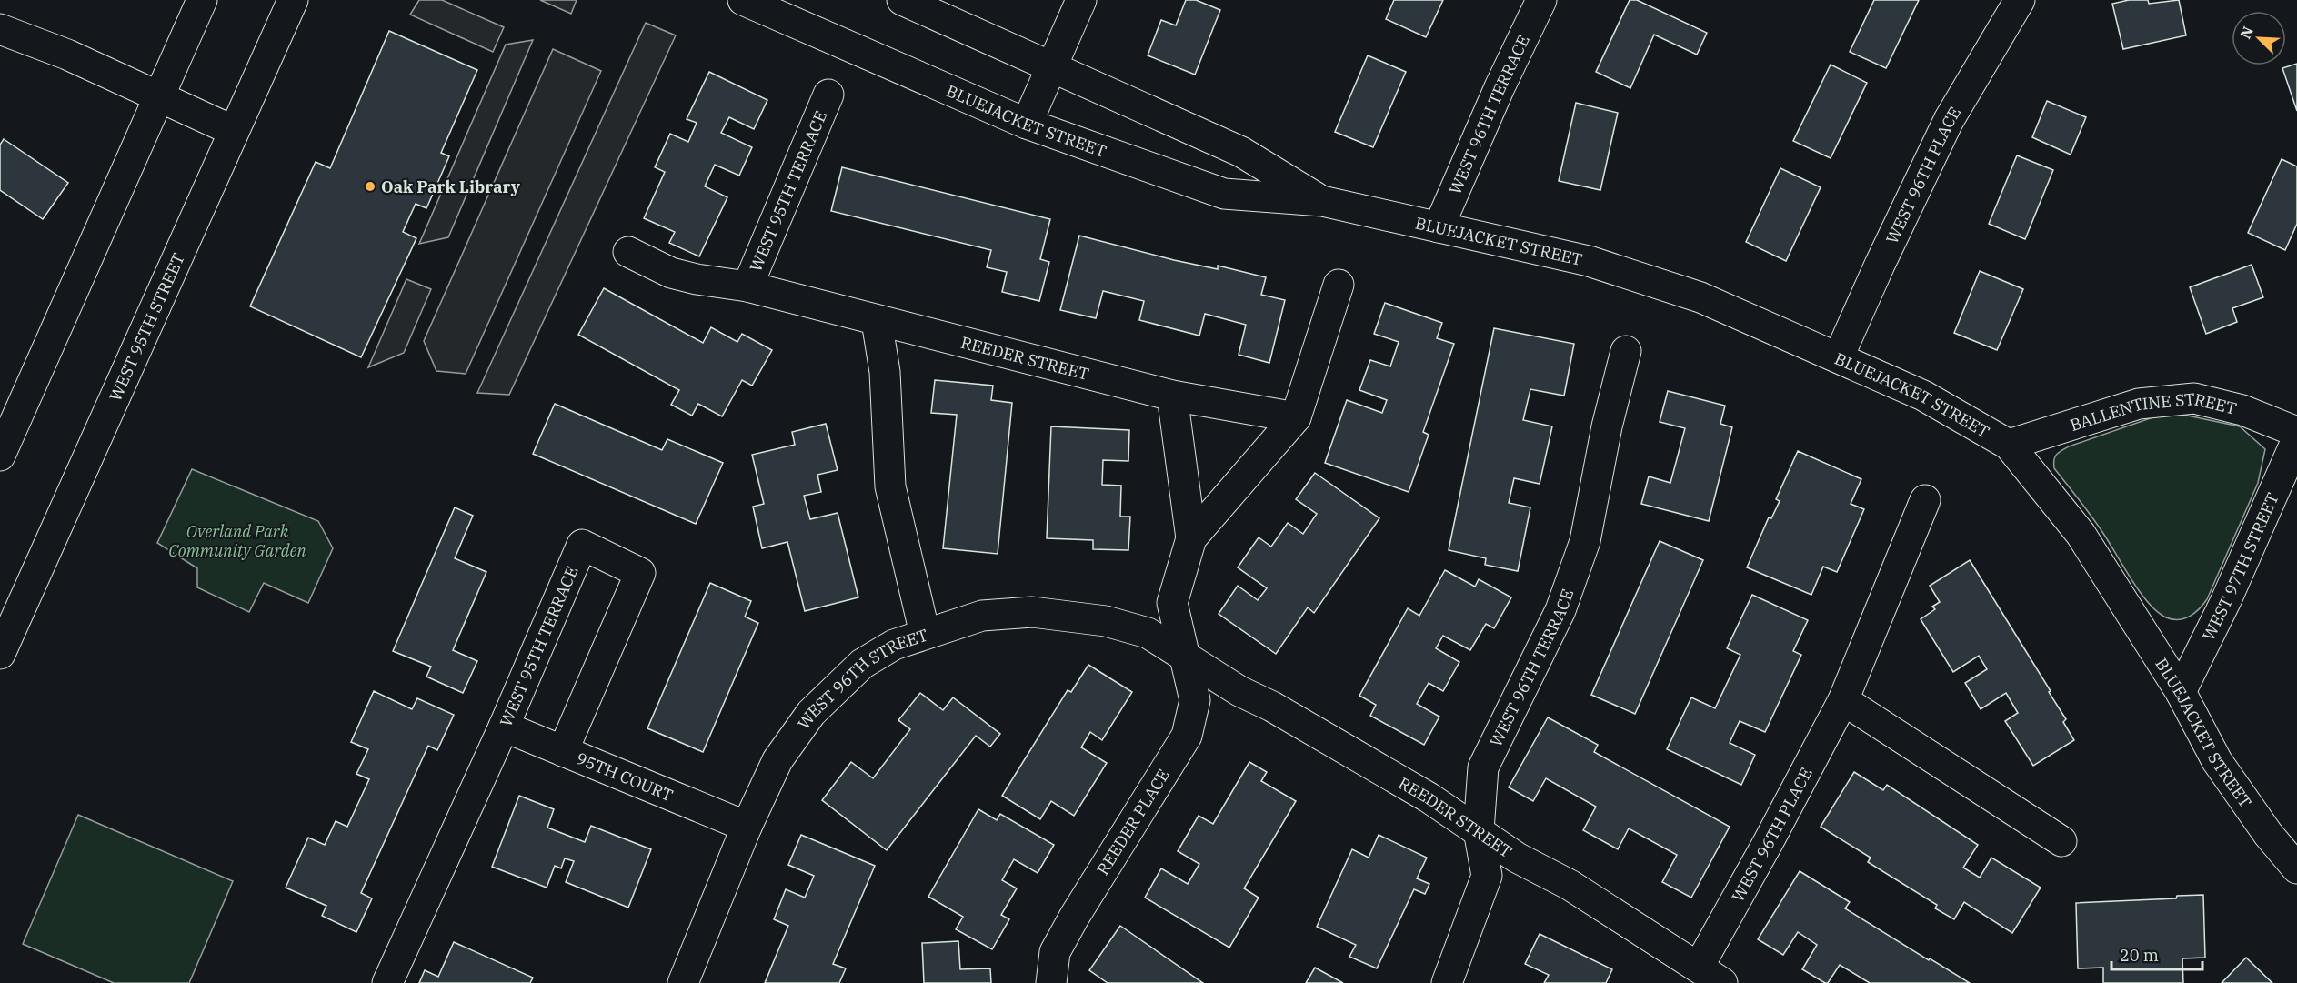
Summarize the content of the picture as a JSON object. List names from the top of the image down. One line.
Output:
{"streets":{"street":["WEST 96TH TERRACE","BLUEJACKET STREET","WEST 96TH PLACE","WEST 95TH TERRACE","WEST 95TH STREET","REEDER STREET","BALLENTINE STREET","WEST 97TH STREET","WEST 96TH STREET","95TH COURT","REEDER PLACE"]},"crossings":[["WEST 96TH TERRACE","BLUEJACKET STREET"],["WEST 96TH TERRACE","REEDER STREET"],["BLUEJACKET STREET","WEST 96TH PLACE"],["BLUEJACKET STREET","BALLENTINE STREET"],["BLUEJACKET STREET","WEST 97TH STREET"],["WEST 96TH PLACE","REEDER STREET"],["WEST 95TH TERRACE","REEDER STREET"],["WEST 95TH TERRACE","WEST 96TH STREET"],["WEST 95TH TERRACE","95TH COURT"],["REEDER STREET","WEST 96TH STREET"],["REEDER STREET","REEDER PLACE"],["WEST 96TH STREET","95TH COURT"]],"parks":["Overland Park Community Garden"],"places":["Oak Park Library"],"scale_bar":"20 m","north":"top left"}
